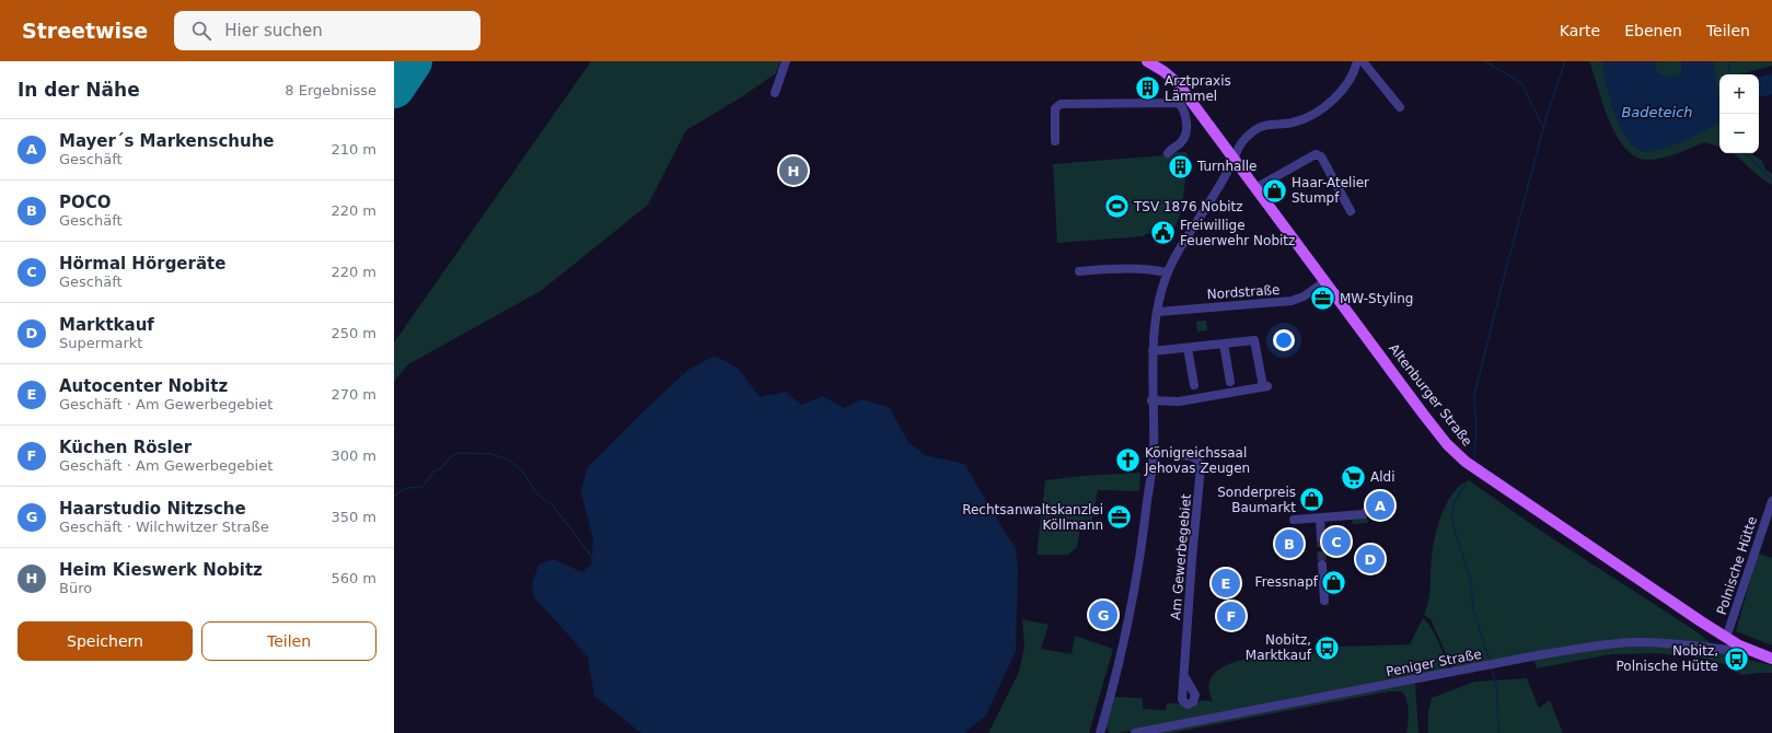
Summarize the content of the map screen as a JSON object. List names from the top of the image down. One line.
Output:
{"streets":{"main road":["Altenburger Straße"],"street":["Nordstraße","Am Gewerbegebiet","Polnische Hütte","Peniger Straße"]},"crossings":[["Nordstraße","Altenburger Straße"],["Altenburger Straße","Polnische Hütte"],["Altenburger Straße","Peniger Straße"]],"water":["Badeteich"],"places":{"building":["Arztpraxis Lämmel","Turnhalle"],"shop":["Haar-Atelier Stumpf","Sonderpreis Baumarkt","Fressnapf"],"sports":["TSV 1876 Nobitz"],"public building":["Freiwillige Feuerwehr Nobitz"],"office":["MW-Styling","Rechtsanwaltskanzlei Köllmann"],"church":["Königreichssaal Jehovas Zeugen"],"supermarket":["Aldi"],"bus stop":["Nobitz, Marktkauf","Nobitz, Polnische Hütte"]},"page":{"header":"Streetwise","search":"Hier suchen","nav":["Karte","Ebenen","Teilen"],"heading":["In der Nähe","8 Ergebnisse"],"map_buttons":["+","−"],"list":[{"mark":"A","name":"Mayer´s Markenschuhe","note":"Geschäft","value":"210 m"},{"mark":"B","name":"POCO","note":"Geschäft","value":"220 m"},{"mark":"C","name":"Hörmal Hörgeräte","note":"Geschäft","value":"220 m"},{"mark":"D","name":"Marktkauf","note":"Supermarkt","value":"250 m"},{"mark":"E","name":"Autocenter Nobitz","note":"Geschäft · Am Gewerbegebiet","value":"270 m"},{"mark":"F","name":"Küchen Rösler","note":"Geschäft · Am Gewerbegebiet","value":"300 m"},{"mark":"G","name":"Haarstudio Nitzsche","note":"Geschäft · Wilchwitzer Straße","value":"350 m"},{"mark":"H","name":"Heim Kieswerk Nobitz","note":"Büro","value":"560 m"}],"pins":["H","A","C","B","D","E","G","F"],"buttons":["Speichern","Teilen"]}}
